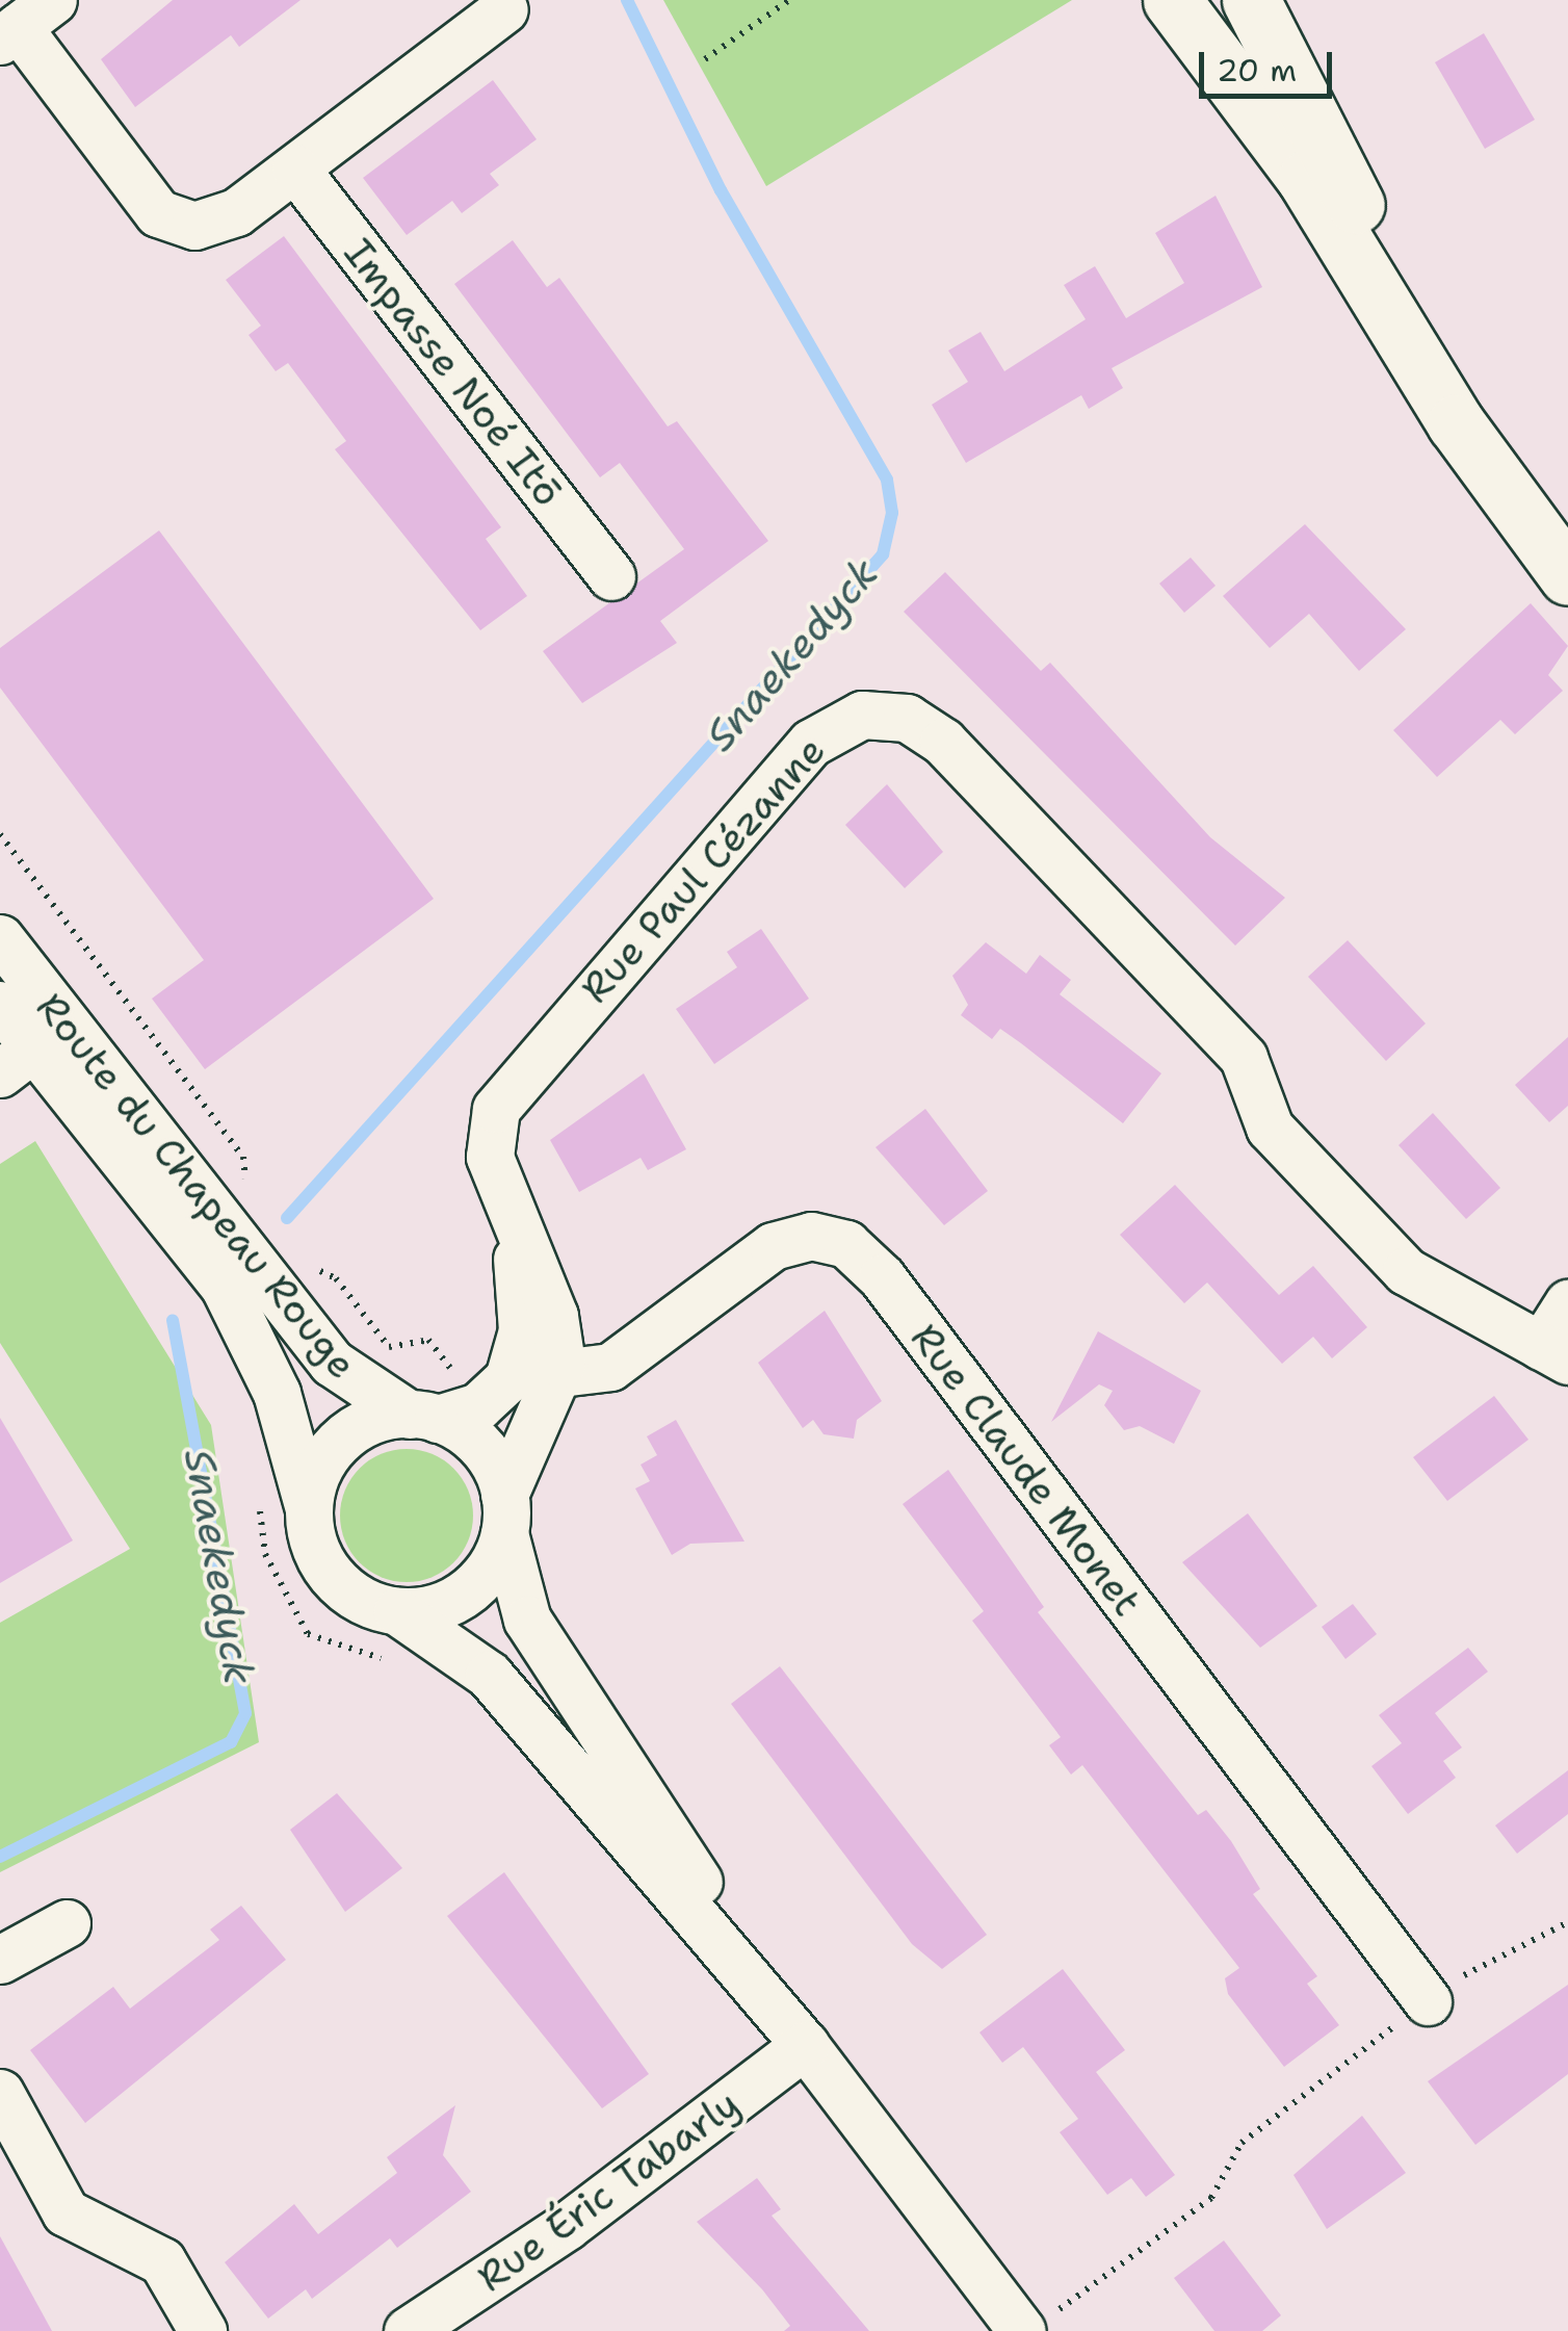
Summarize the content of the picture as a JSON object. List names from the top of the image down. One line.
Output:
{"streets":{"street":["Impasse Noé Itō","Rue Paul Cézanne","Route du Chapeau Rouge","Rue Claude Monet","Rue Éric Tabarly"]},"crossings":[["Rue Paul Cézanne","Rue Claude Monet"]],"water":["Snaekedyck"],"scale_bar":"20 m"}
